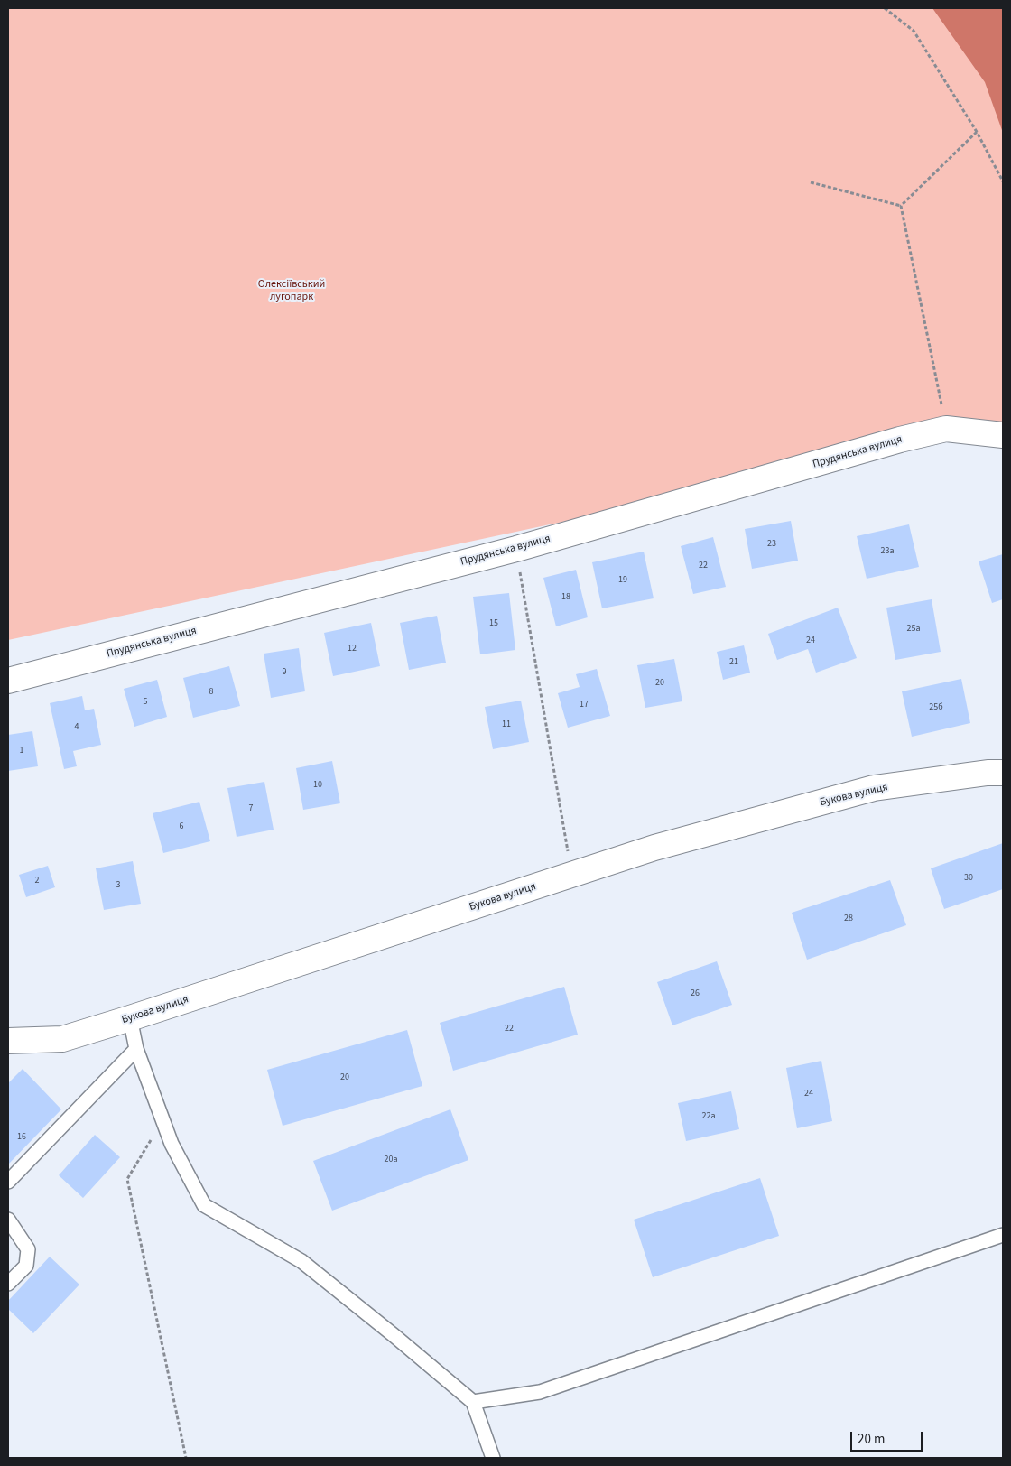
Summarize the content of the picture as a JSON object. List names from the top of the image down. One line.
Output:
{"streets":{"street":["Прудянська вулиця","Букова вулиця"]},"parks":["Олексіївський лугопарк"],"house_numbers":["23","23а","22","19","18","15","25а","24","12","21","9","20","8","5","17","25б","11","4","1","10","7","6","30","2","3","28","26","22","20","24","22а","16","20а"],"scale_bar":"20 m"}
